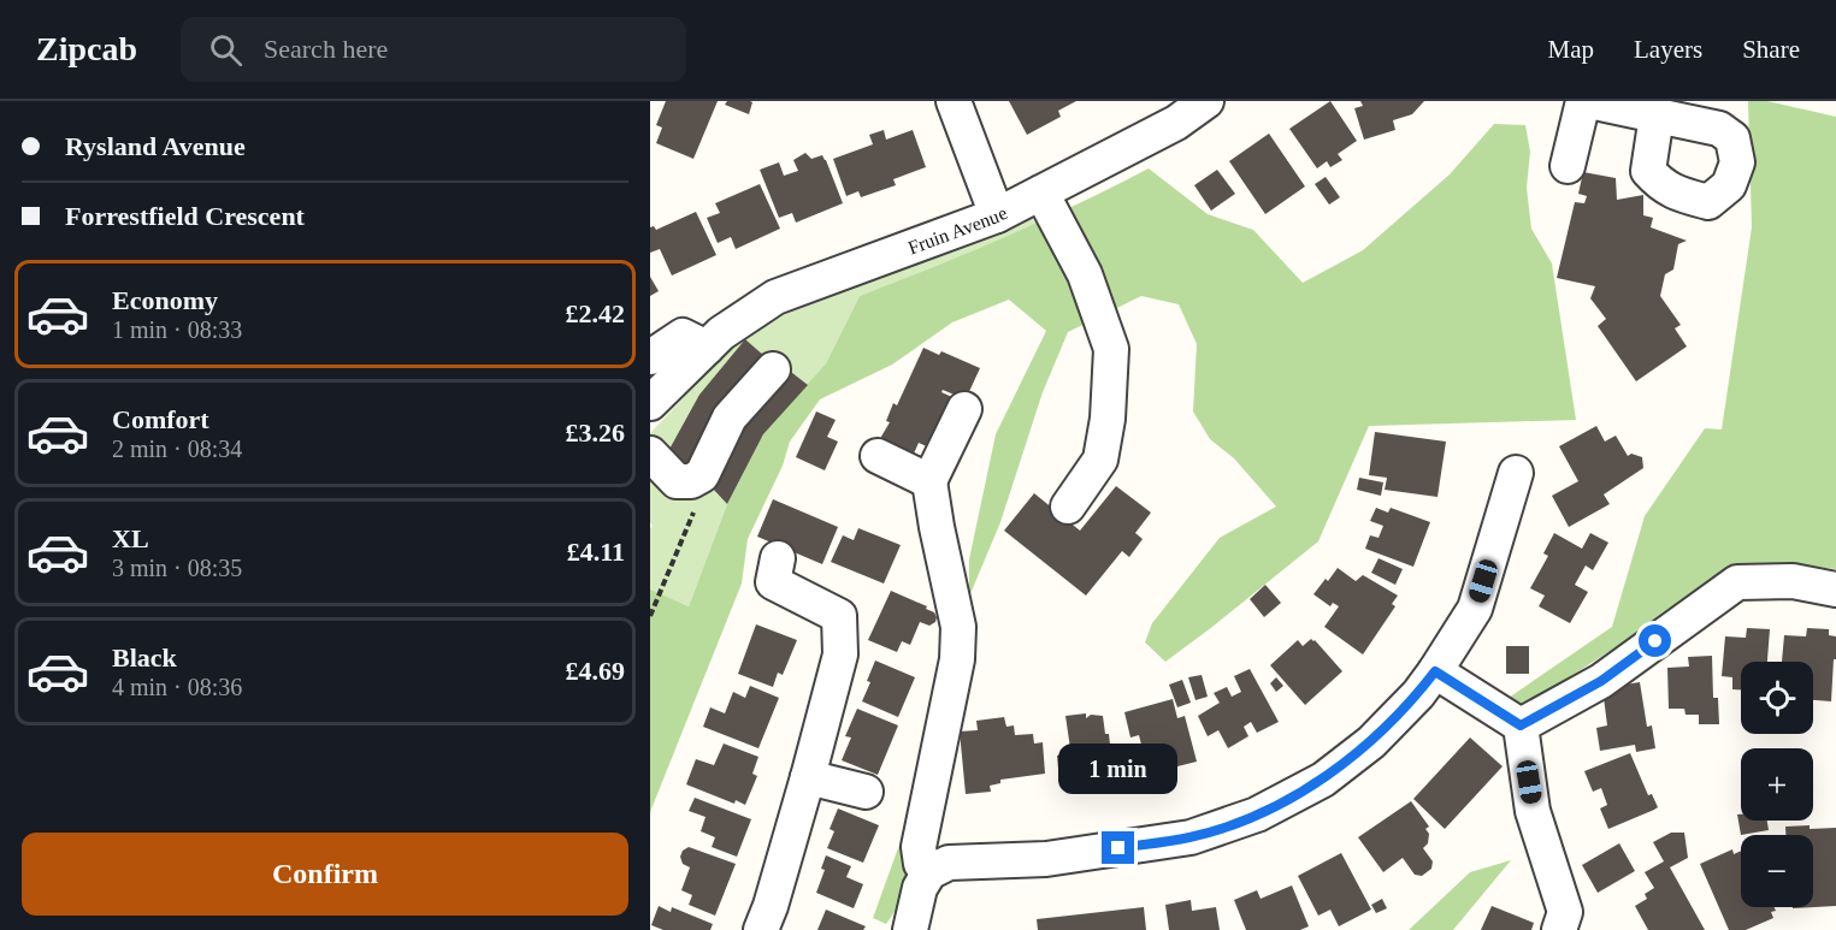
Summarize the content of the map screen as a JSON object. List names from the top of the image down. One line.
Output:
{"streets":{"street":["Fruin Avenue"]},"page":{"header":"Zipcab","search":"Search here","nav":["Map","Layers","Share"],"banner":["Rysland Avenue","Forrestfield Crescent"],"list":[{"name":"Economy","note":"1 min · 08:33","value":"£2.42"},{"name":"Comfort","note":"2 min · 08:34","value":"£3.26"},{"name":"XL","note":"3 min · 08:35","value":"£4.11"},{"name":"Black","note":"4 min · 08:36","value":"£4.69"}],"map_buttons":["+","−"],"bubble":"1 min","buttons":"Confirm"}}
